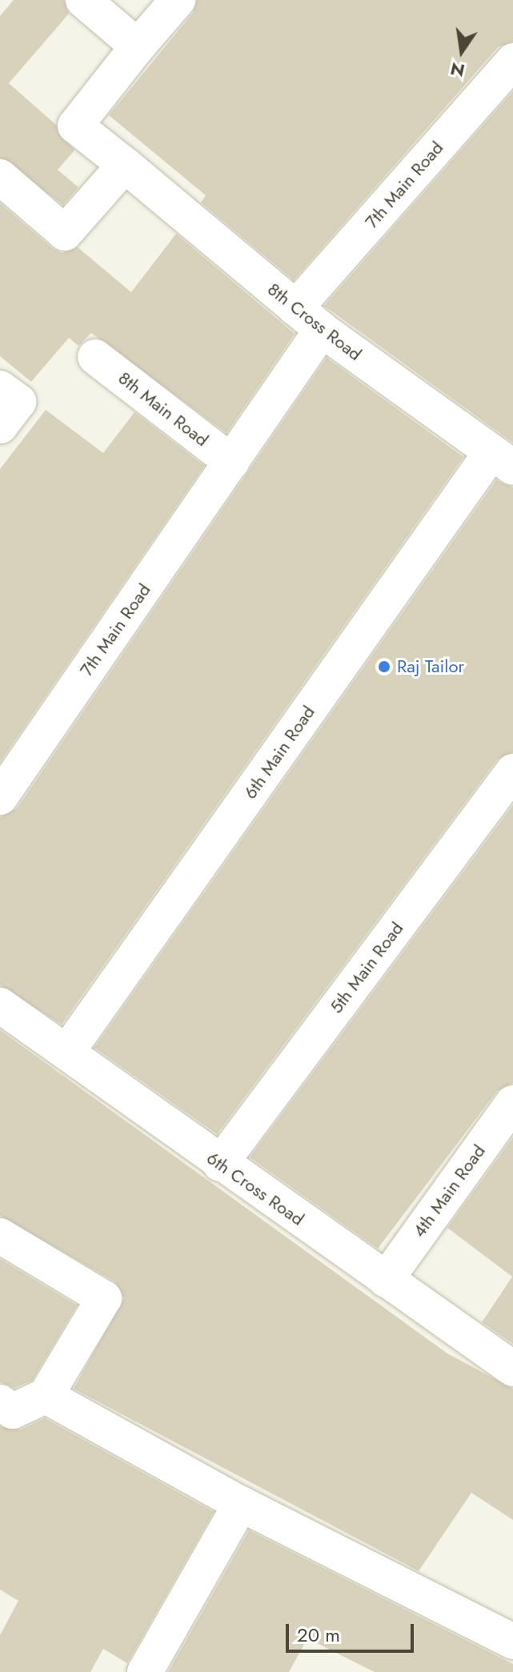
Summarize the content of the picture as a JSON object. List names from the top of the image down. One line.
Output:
{"streets":{"street":["7th Main Road","8th Cross Road","8th Main Road","6th Main Road","5th Main Road","6th Cross Road","4th Main Road"]},"crossings":[["7th Main Road","8th Cross Road"],["7th Main Road","8th Main Road"],["8th Cross Road","6th Main Road"],["6th Main Road","6th Cross Road"],["5th Main Road","6th Cross Road"],["6th Cross Road","4th Main Road"]],"places":["Raj Tailor"],"scale_bar":"20 m","north":"bottom"}
